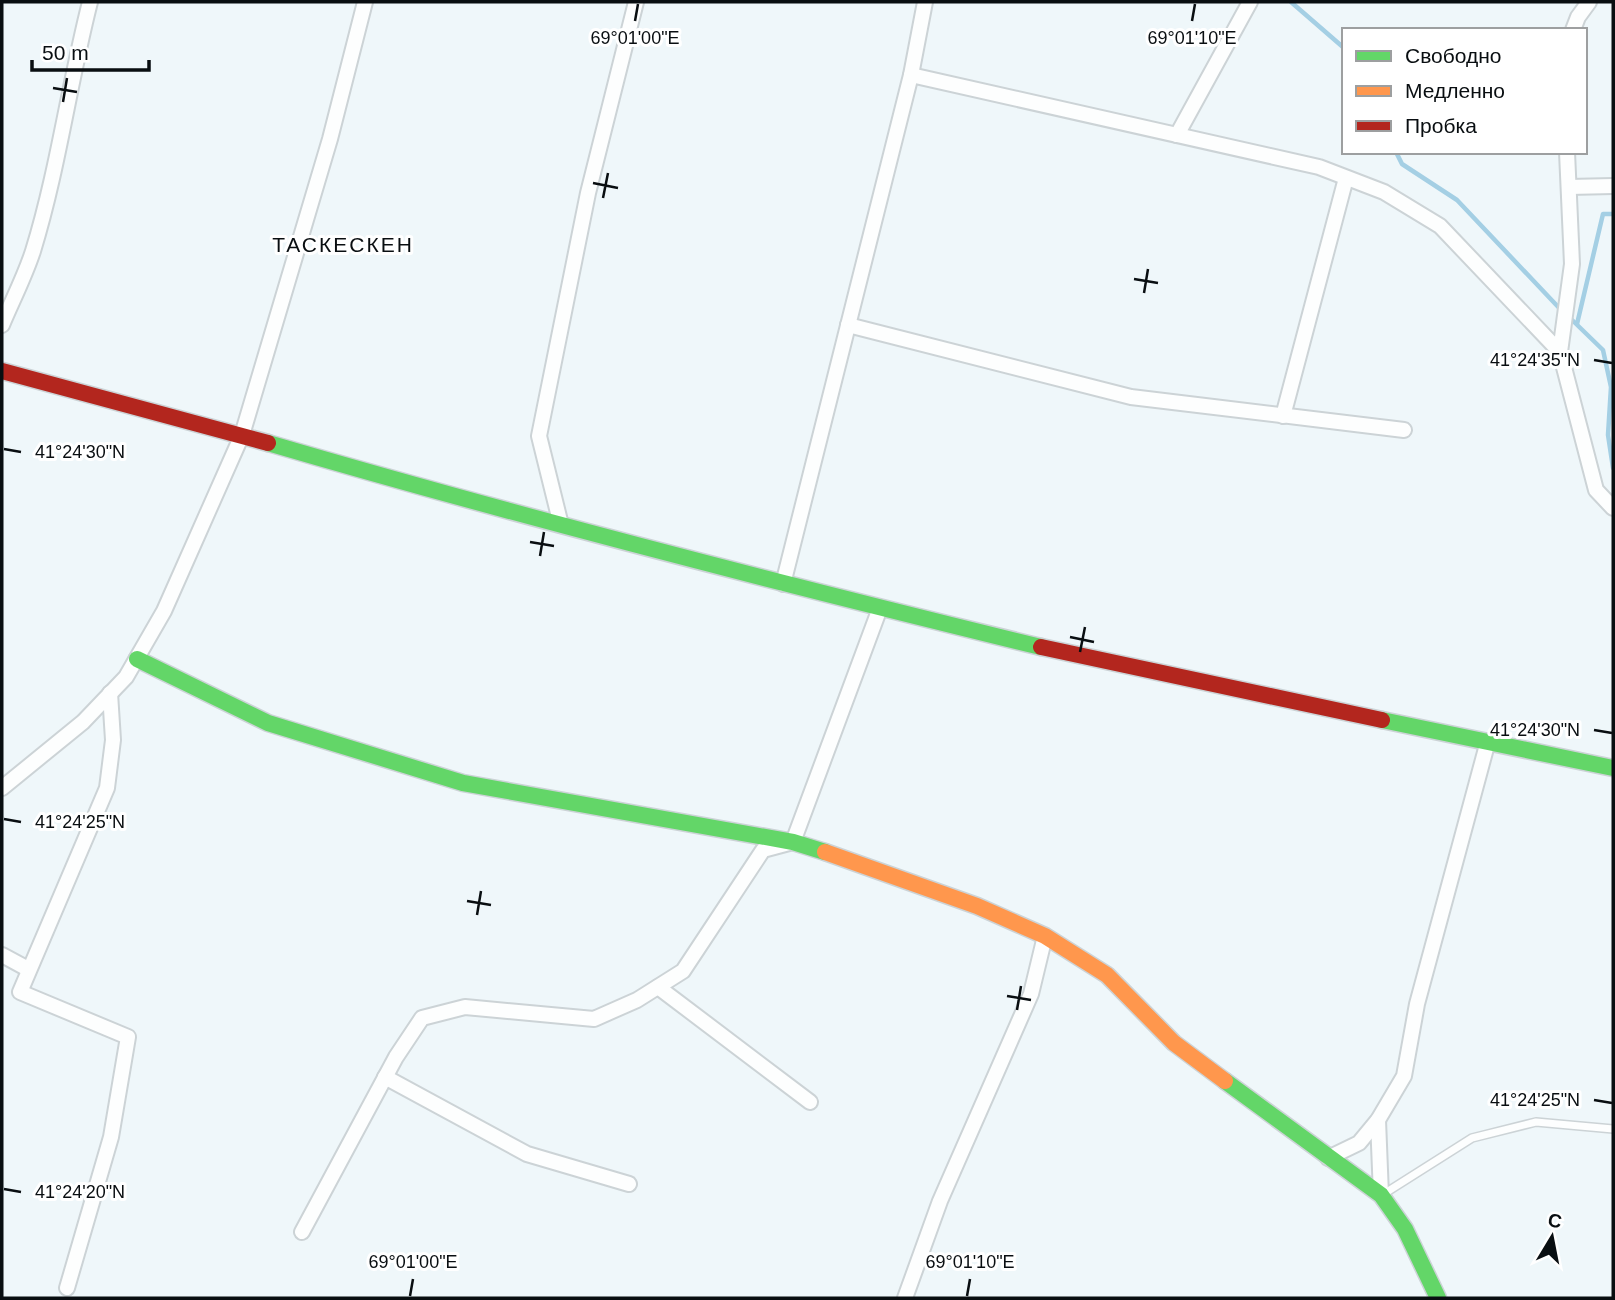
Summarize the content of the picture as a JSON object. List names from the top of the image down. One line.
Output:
{"districts":["ТАСКЕСКЕН"],"legend":["Свободно","Медленно","Пробка"],"scale_bar":"50 m","north":"top","coordinates":["69°01'00\"E","69°01'10\"E","41°24'35\"N","41°24'30\"N","41°24'25\"N","41°24'20\"N"]}
